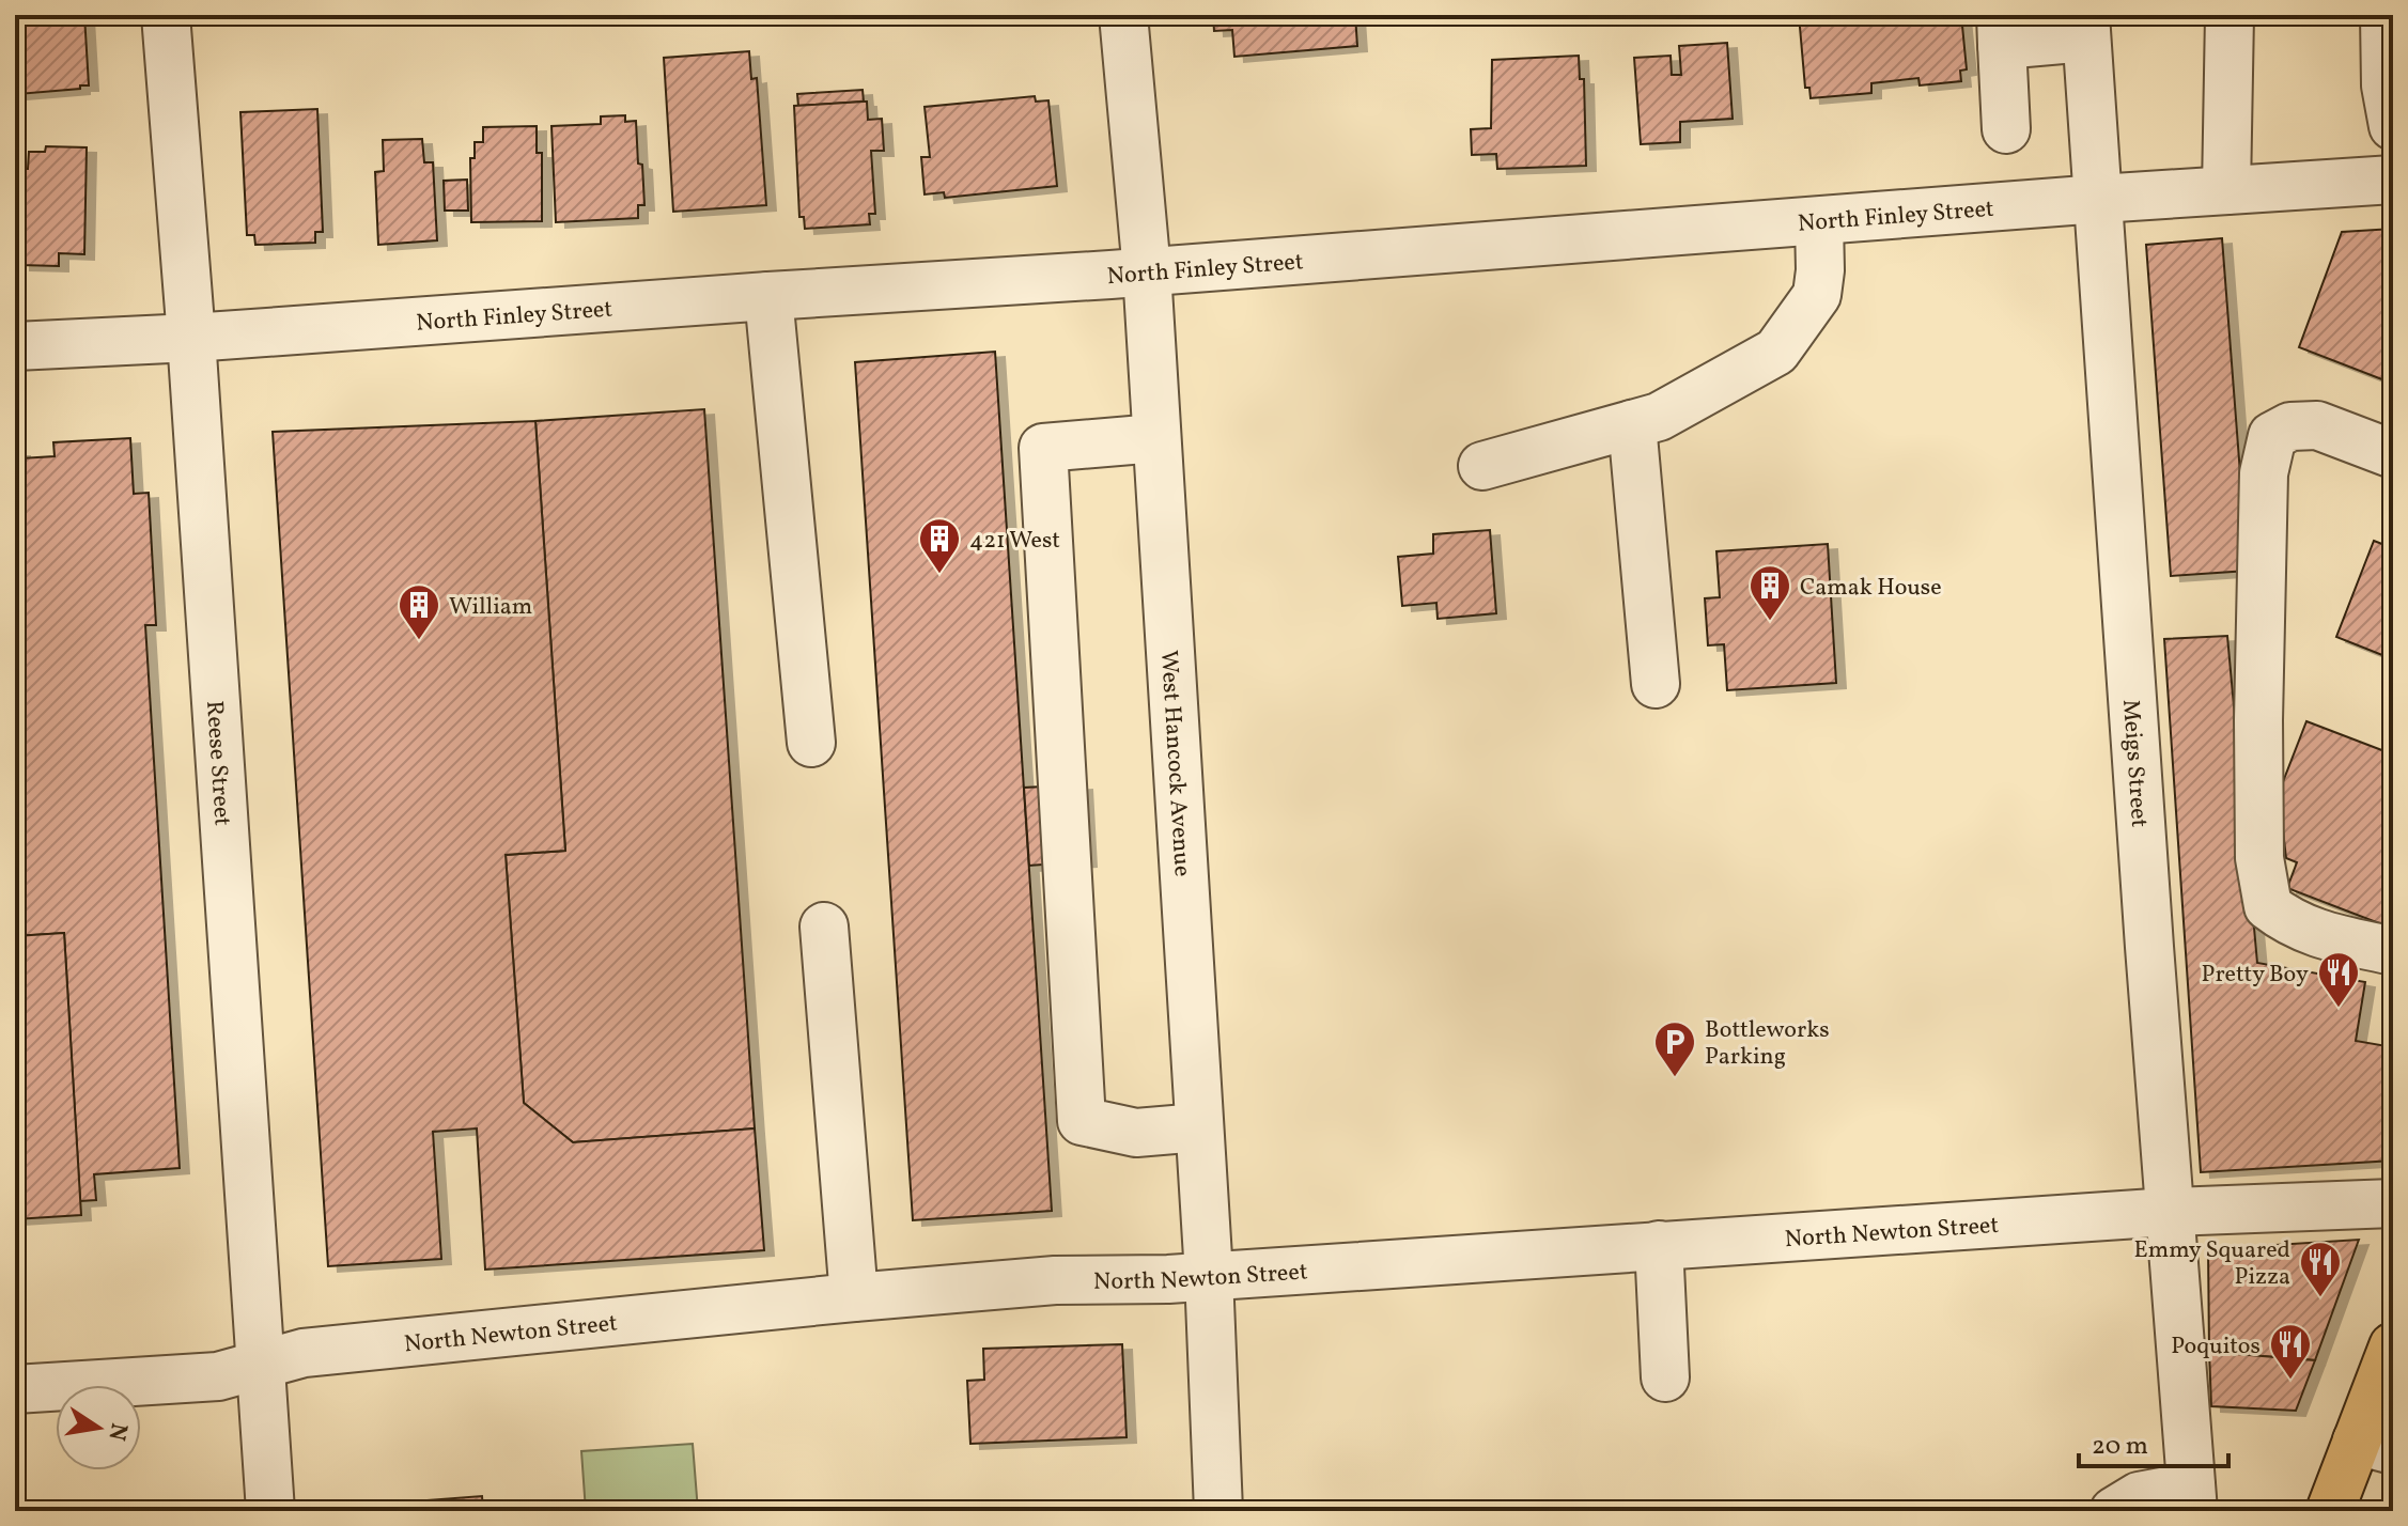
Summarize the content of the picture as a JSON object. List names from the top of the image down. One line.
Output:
{"streets":{"street":["North Finley Street","Reese Street","West Hancock Avenue","Meigs Street","North Newton Street"]},"crossings":[["North Finley Street","Reese Street"],["North Finley Street","West Hancock Avenue"],["North Finley Street","Meigs Street"],["Reese Street","North Newton Street"],["West Hancock Avenue","North Newton Street"],["Meigs Street","North Newton Street"]],"places":{"building":["421 West","Camak House","William"],"restaurant":["Pretty Boy","Emmy Squared Pizza","Poquitos"],"parking":["Bottleworks Parking"]},"scale_bar":"20 m","north":"right"}
